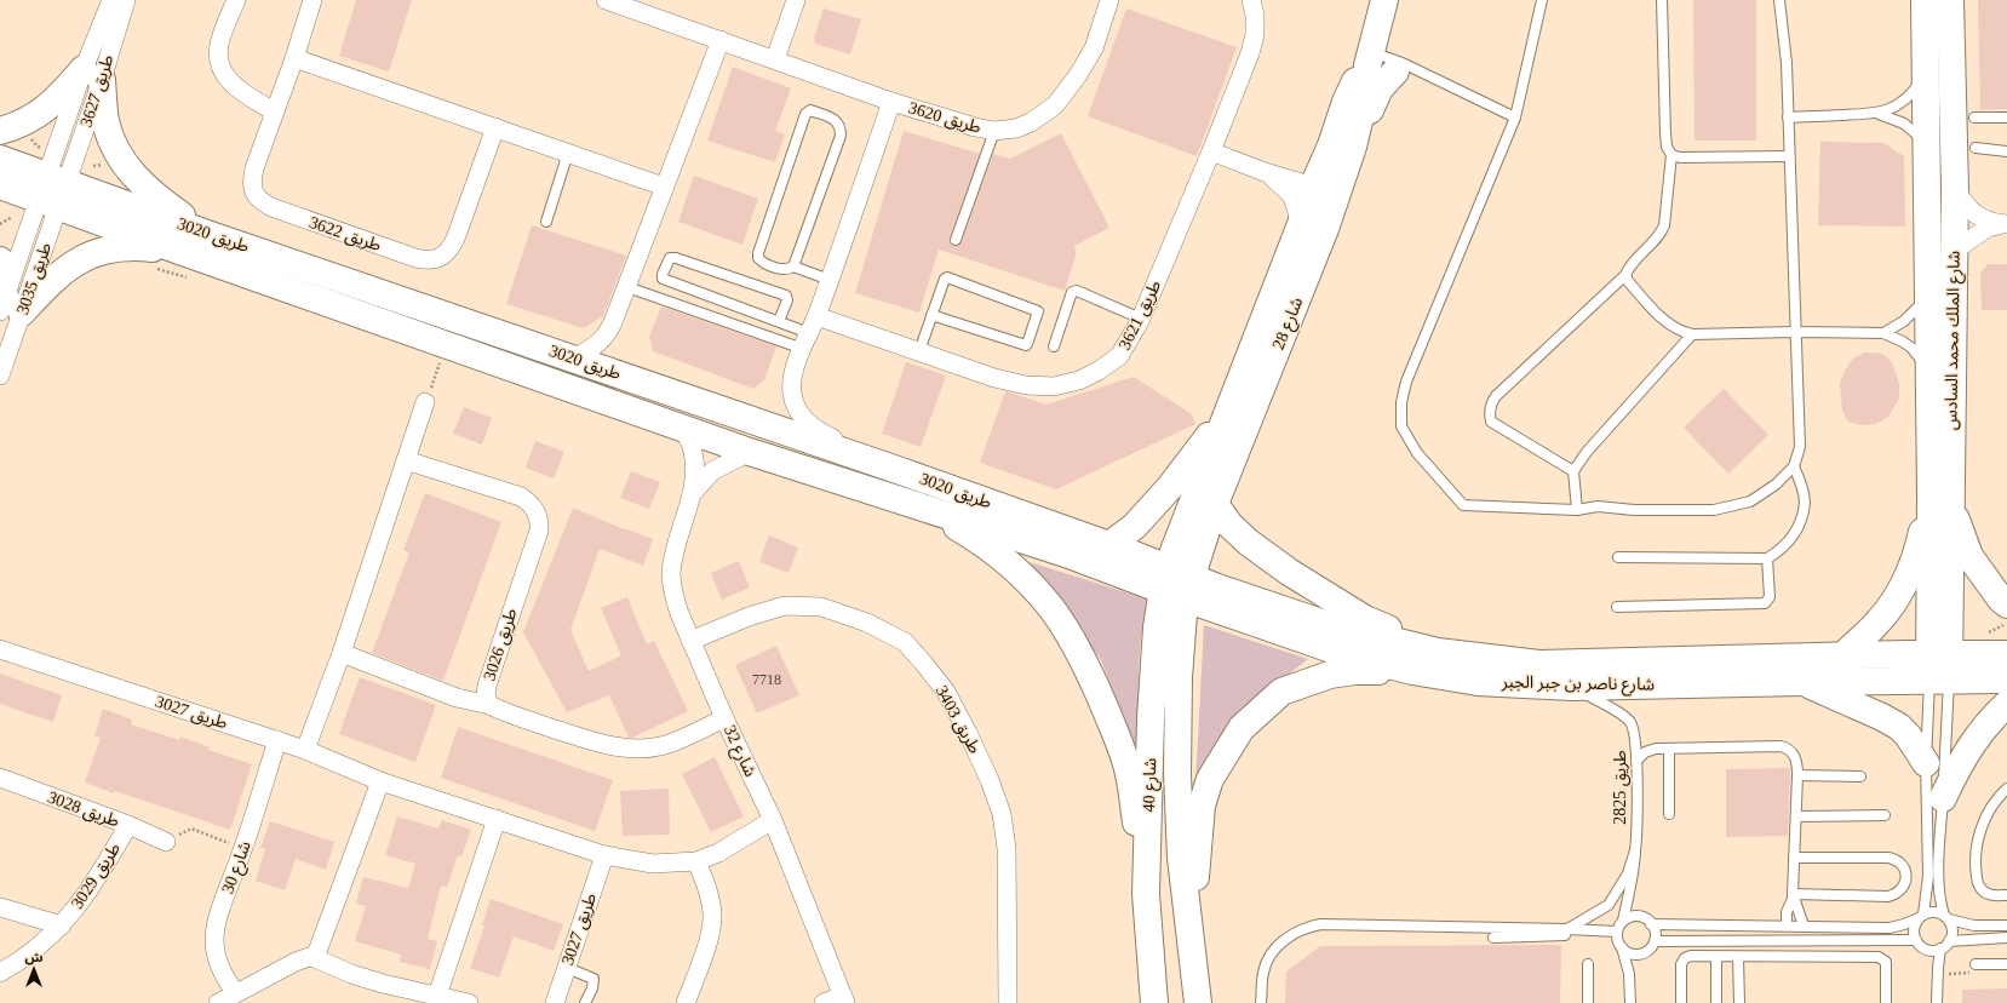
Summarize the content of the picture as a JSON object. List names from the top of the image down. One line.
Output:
{"streets":{"main road":["طريق 3020","شارع 28","شارع الملك محمد السادس","شارع ناصر بن جبر الجبر","شارع 40"],"street":["طريق 3627","طريق 3620","طريق 3622","طريق 3035","طريق 3621","طريق 3026","طريق 3027","طريق 3403","شارع 32","طريق 3028","شارع 30","طريق 3029"],"lane":["طريق 2825"]},"crossings":[["طريق 3627","طريق 3020"],["طريق 3627","طريق 3035"],["طريق 3020","طريق 3035"],["طريق 3020","شارع 28"],["طريق 3020","شارع ناصر بن جبر الجبر"],["طريق 3020","شارع 40"],["شارع 28","شارع ناصر بن جبر الجبر"],["شارع 28","شارع 40"],["شارع الملك محمد السادس","شارع ناصر بن جبر الجبر"],["طريق 3026","شارع 32"],["شارع ناصر بن جبر الجبر","شارع 40"],["شارع ناصر بن جبر الجبر","طريق 2825"],["طريق 3027","شارع 32"],["طريق 3027","شارع 30"],["طريق 3403","شارع 32"],["طريق 3028","طريق 3029"]],"house_numbers":["7718"],"north":"top"}
